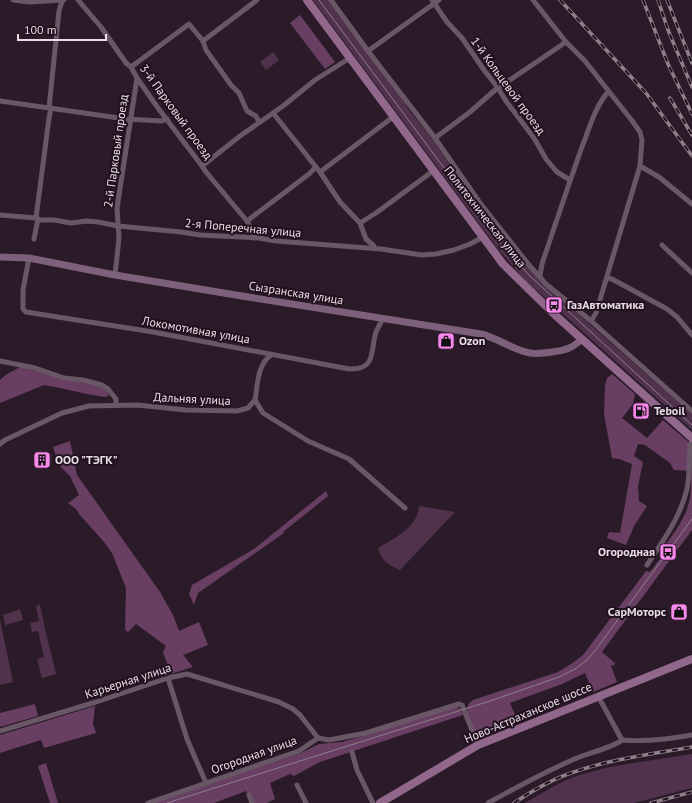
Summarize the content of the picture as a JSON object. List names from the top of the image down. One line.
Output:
{"streets":{"main road":["Политехническая улица","Ново-Астраханское шоссе"],"street":["1-й Кольцевой проезд","3-й Парковый проезд","2-й Парковый проезд","2-я Поперечная улица","Сызранская улица","Локомотивная улица","Дальняя улица","Карьерная улица","Огородная улица"]},"crossings":[["3-й Парковый проезд","2-й Парковый проезд"],["3-й Парковый проезд","2-я Поперечная улица"],["2-й Парковый проезд","2-я Поперечная улица"],["2-й Парковый проезд","Сызранская улица"],["Политехническая улица","2-я Поперечная улица"],["Политехническая улица","Сызранская улица"],["Сызранская улица","Локомотивная улица"],["Карьерная улица","Огородная улица"]],"places":{"bus stop":["ГазАвтоматика","Огородная"],"shop":["Ozon","СарМоторс"],"fuel station":["Teboil"],"building":["ООО \"ТЭГК\""]},"scale_bar":"100 m"}
